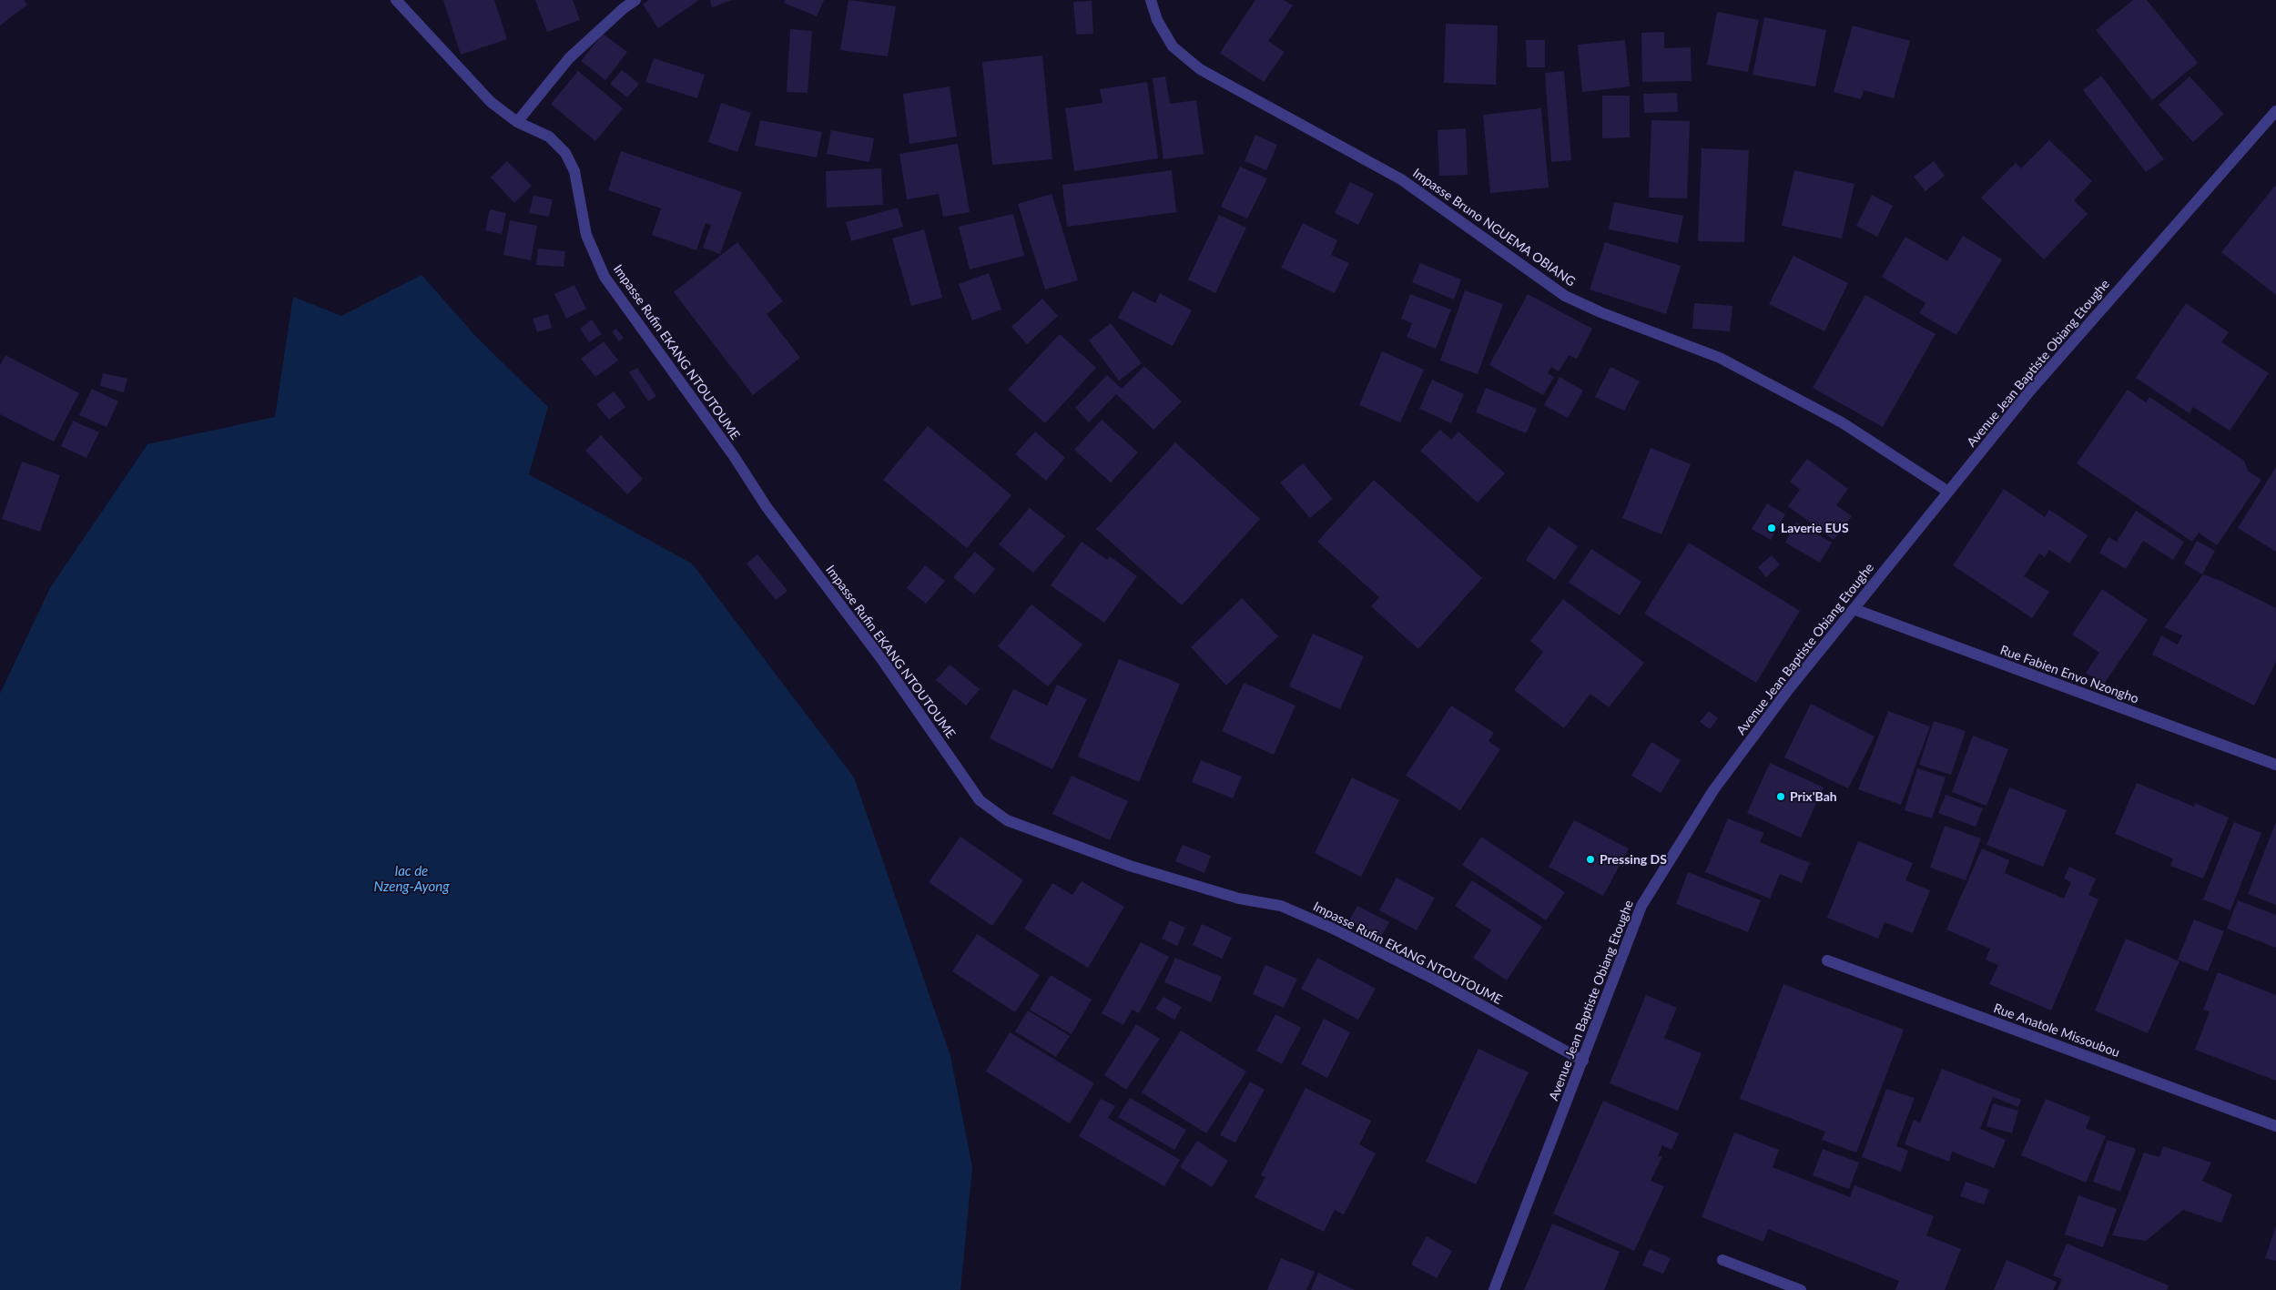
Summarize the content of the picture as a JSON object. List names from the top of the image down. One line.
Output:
{"streets":{"street":["Impasse Bruno NGUEMA OBIANG","Impasse Rufin EKANG NTOUTOUME","Avenue Jean Baptiste Obiang Etoughe","Rue Fabien Envo Nzongho","Rue Anatole Missoubou"]},"crossings":[["Impasse Bruno NGUEMA OBIANG","Avenue Jean Baptiste Obiang Etoughe"],["Impasse Rufin EKANG NTOUTOUME","Avenue Jean Baptiste Obiang Etoughe"],["Avenue Jean Baptiste Obiang Etoughe","Rue Fabien Envo Nzongho"]],"water":["lac de Nzeng-Ayong"],"places":["Laverie EUS","Prix'Bah","Pressing DS"]}
